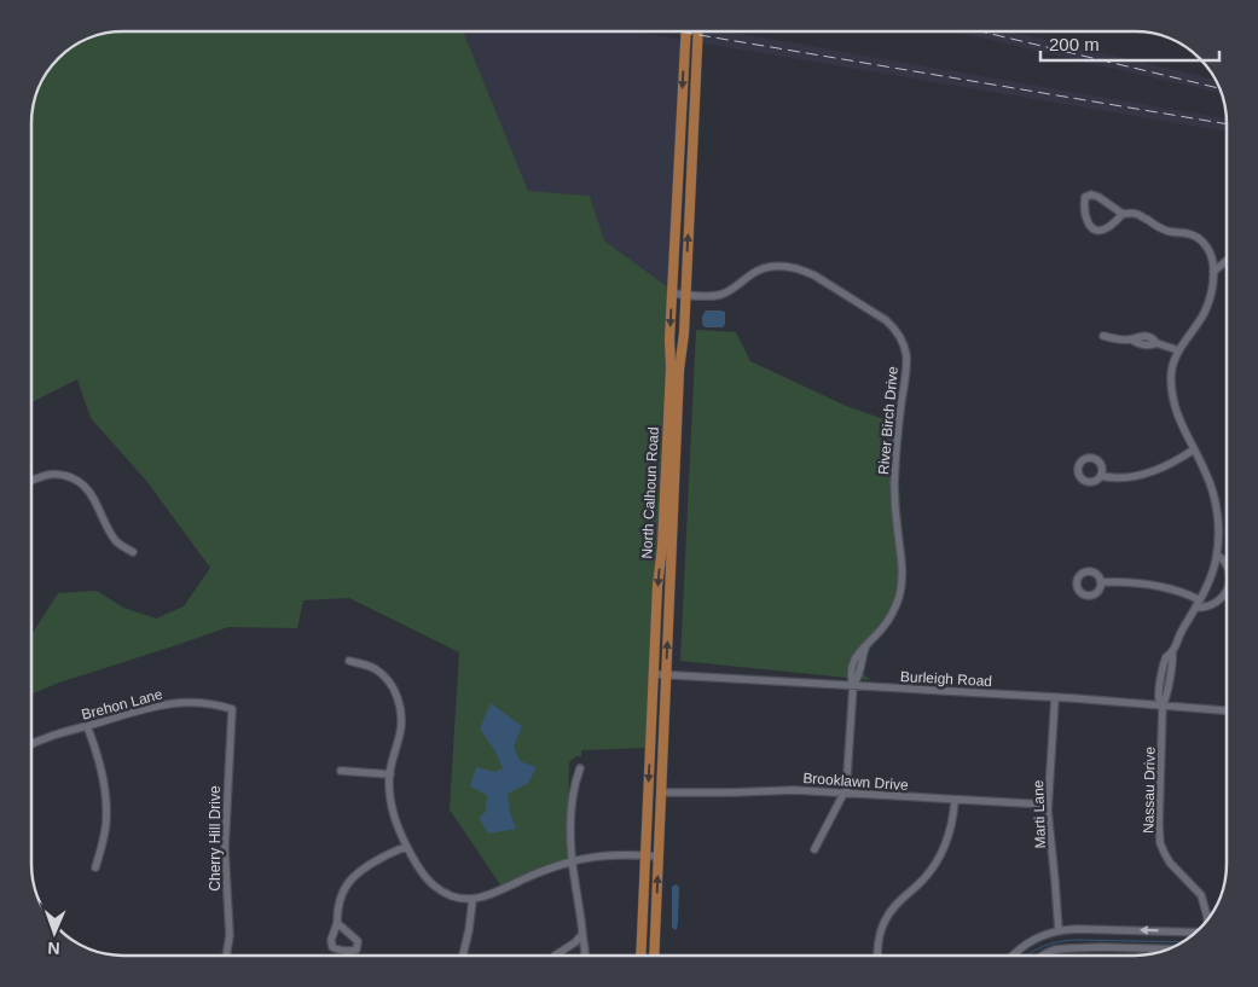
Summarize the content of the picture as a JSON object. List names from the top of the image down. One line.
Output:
{"streets":{"main road":["North Calhoun Road"],"street":["River Birch Drive","Burleigh Road","Brehon Lane","Brooklawn Drive","Nassau Drive","Marti Lane","Cherry Hill Drive"]},"crossings":[["River Birch Drive","North Calhoun Road"],["River Birch Drive","Burleigh Road"],["River Birch Drive","Brooklawn Drive"],["North Calhoun Road","Burleigh Road"],["North Calhoun Road","Brooklawn Drive"],["Burleigh Road","Nassau Drive"],["Burleigh Road","Marti Lane"],["Brehon Lane","Cherry Hill Drive"],["Brooklawn Drive","Marti Lane"]],"scale_bar":"200 m","north":"bottom"}
